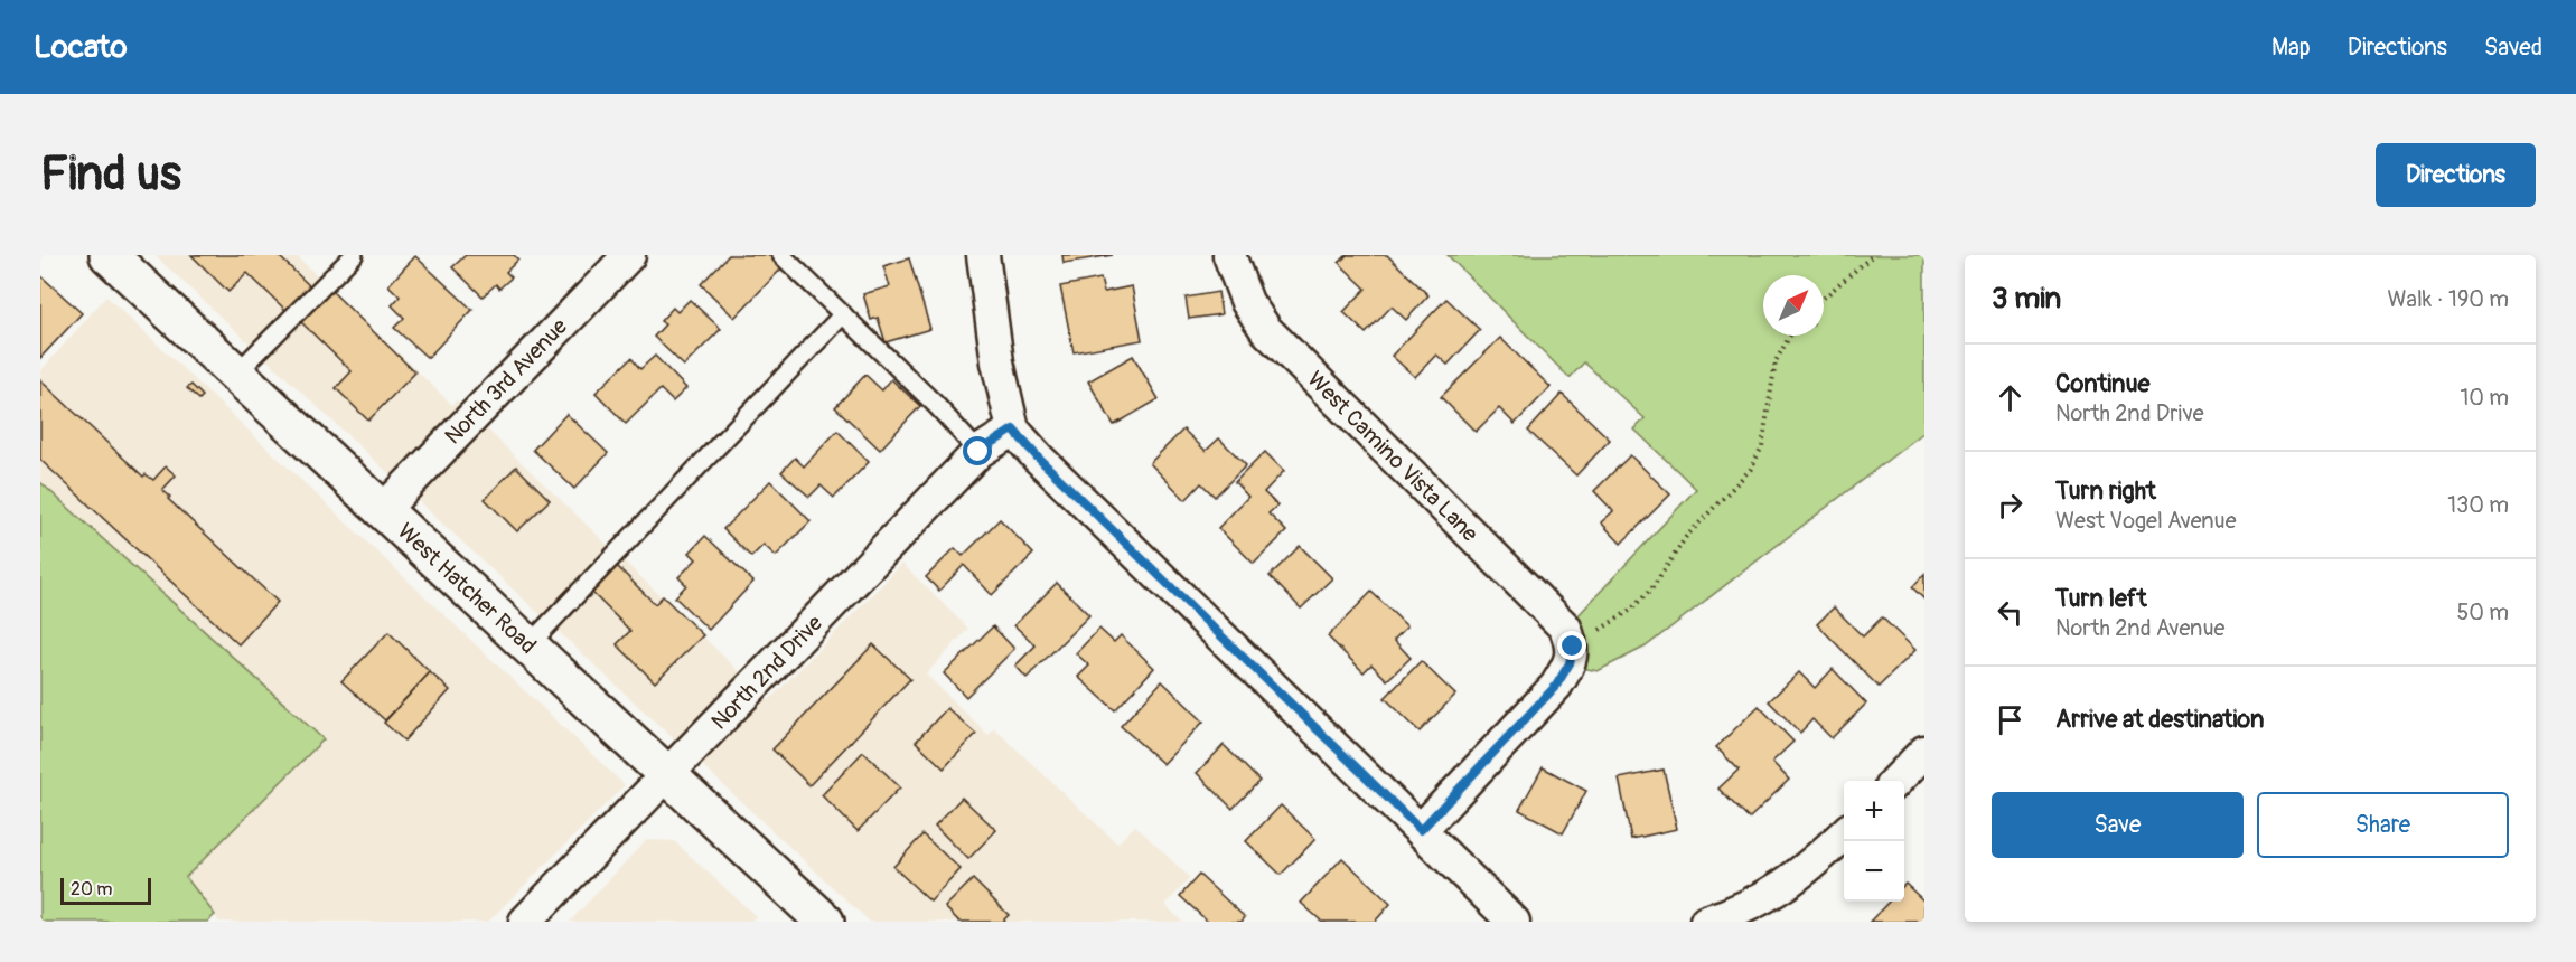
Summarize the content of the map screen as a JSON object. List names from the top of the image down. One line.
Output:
{"streets":{"street":["North 3rd Avenue","West Camino Vista Lane","West Hatcher Road","North 2nd Drive"]},"crossings":[["North 3rd Avenue","West Hatcher Road"],["West Hatcher Road","North 2nd Drive"]],"scale_bar":"20 m","north":"top right","page":{"header":"Locato","nav":["Map","Directions","Saved"],"buttons":["Directions",["Save","Share"]],"title":"Find us","heading":["3 min","Walk · 190 m"],"list":[["Continue","North 2nd Drive","10 m"],["Turn right","West Vogel Avenue","130 m"],["Turn left","North 2nd Avenue","50 m"],"Arrive at destination"],"map_buttons":["+","−"],"scale":"20 m"}}
